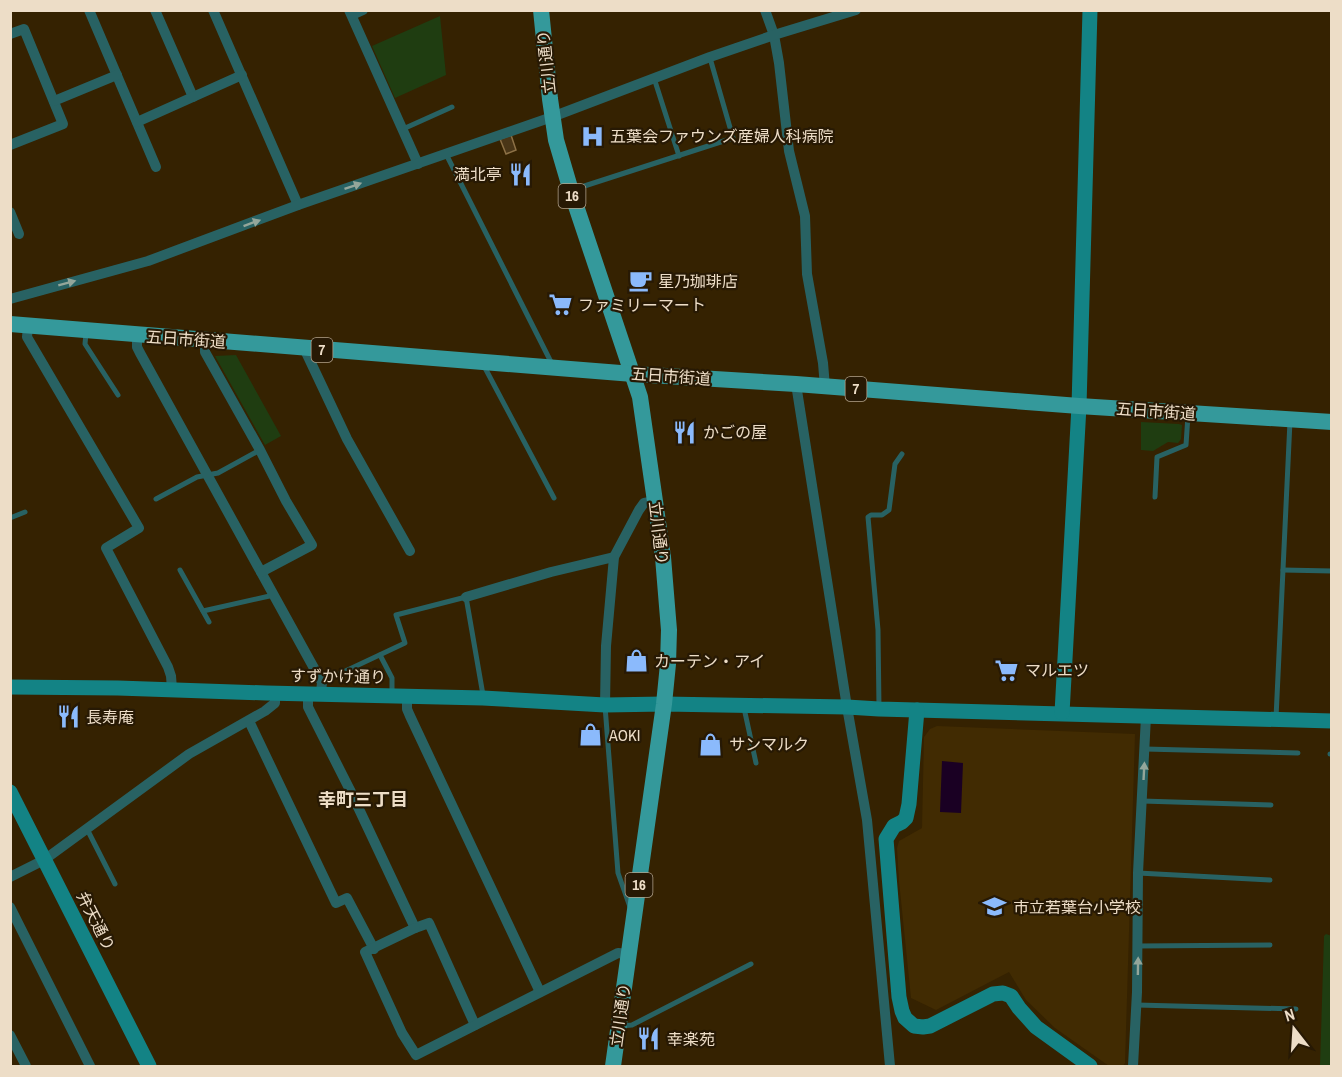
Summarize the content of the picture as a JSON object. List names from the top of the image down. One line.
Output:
{"streets":{"main road":["立川通り","16","五日市街道","7"],"street":["すずかけ通り","弁天通り"]},"crossings":[["立川通り","五日市街道"],["立川通り","すずかけ通り"]],"districts":["幸町三丁目"],"places":{"hospital":["五葉会ファウンズ産婦人科病院"],"restaurant":["満北亭","かごの屋","長寿庵","幸楽苑"],"cafe":["星乃珈琲店"],"supermarket":["ファミリーマート","マルエツ"],"shop":["カーテン・アイ","AOKI","サンマルク"],"school or university":["市立若葉台小学校"]},"north":"top"}
